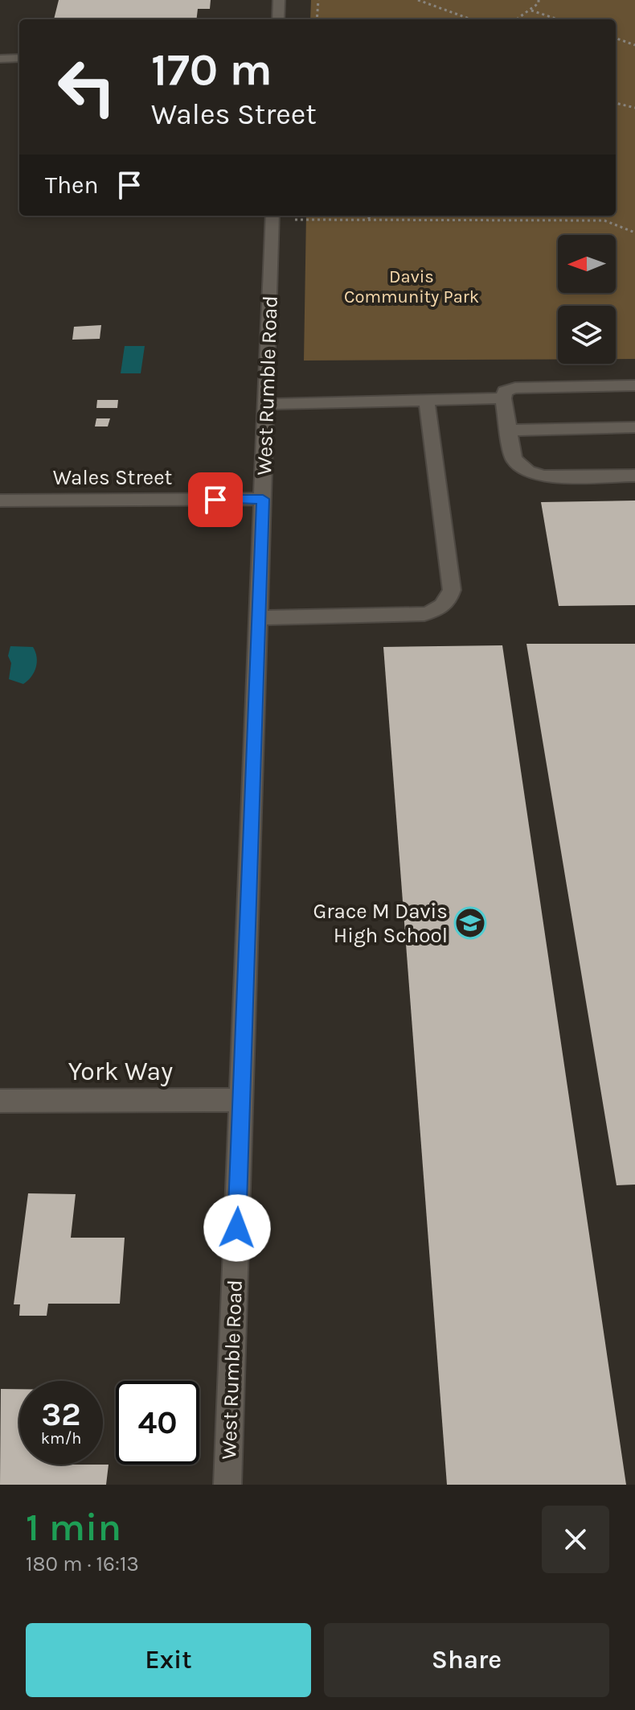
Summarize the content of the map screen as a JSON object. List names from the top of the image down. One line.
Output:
{"streets":{"street":["West Rumble Road","Wales Street","York Way"]},"crossings":[["West Rumble Road","Wales Street"],["West Rumble Road","York Way"]],"parks":["Davis Community Park"],"places":{"school or university":["Grace M Davis High School"]},"north":"left","page":{"turn":["170 m","Wales Street"],"then":"Then","speed":"32 km/h","limit":"40","heading":["1 min","180 m · 16:13"],"buttons":["Exit","Share"]}}
